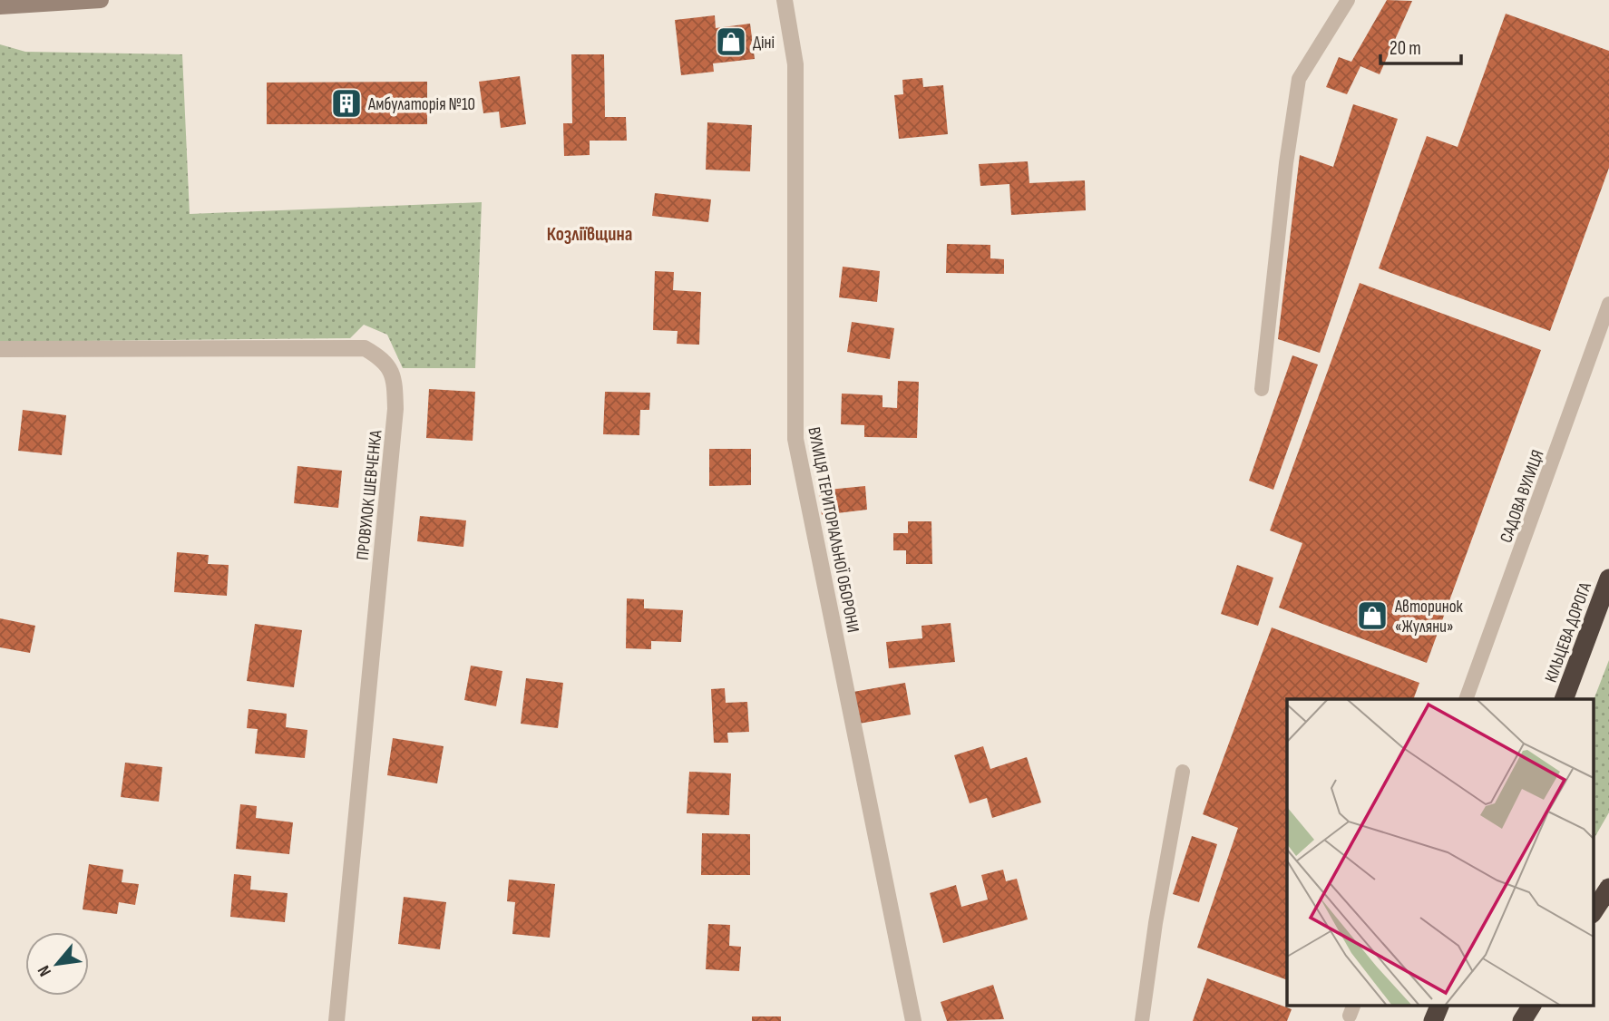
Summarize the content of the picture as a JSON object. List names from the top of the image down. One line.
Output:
{"streets":{"highway":["КІЛЬЦЕВА ДОРОГА"],"street":["ПРОВУЛОК ШЕВЧЕНКА","ВУЛИЦЯ ТЕРИТОРІАЛЬНОЇ ОБОРОНИ"],"lane":["САДОВА ВУЛИЦЯ"]},"districts":["Козліївщина"],"places":{"shop":["Діні","Авторинок «Жуляни»"],"building":["Амбулаторія №10"]},"scale_bar":"20 m","north":"bottom left"}
